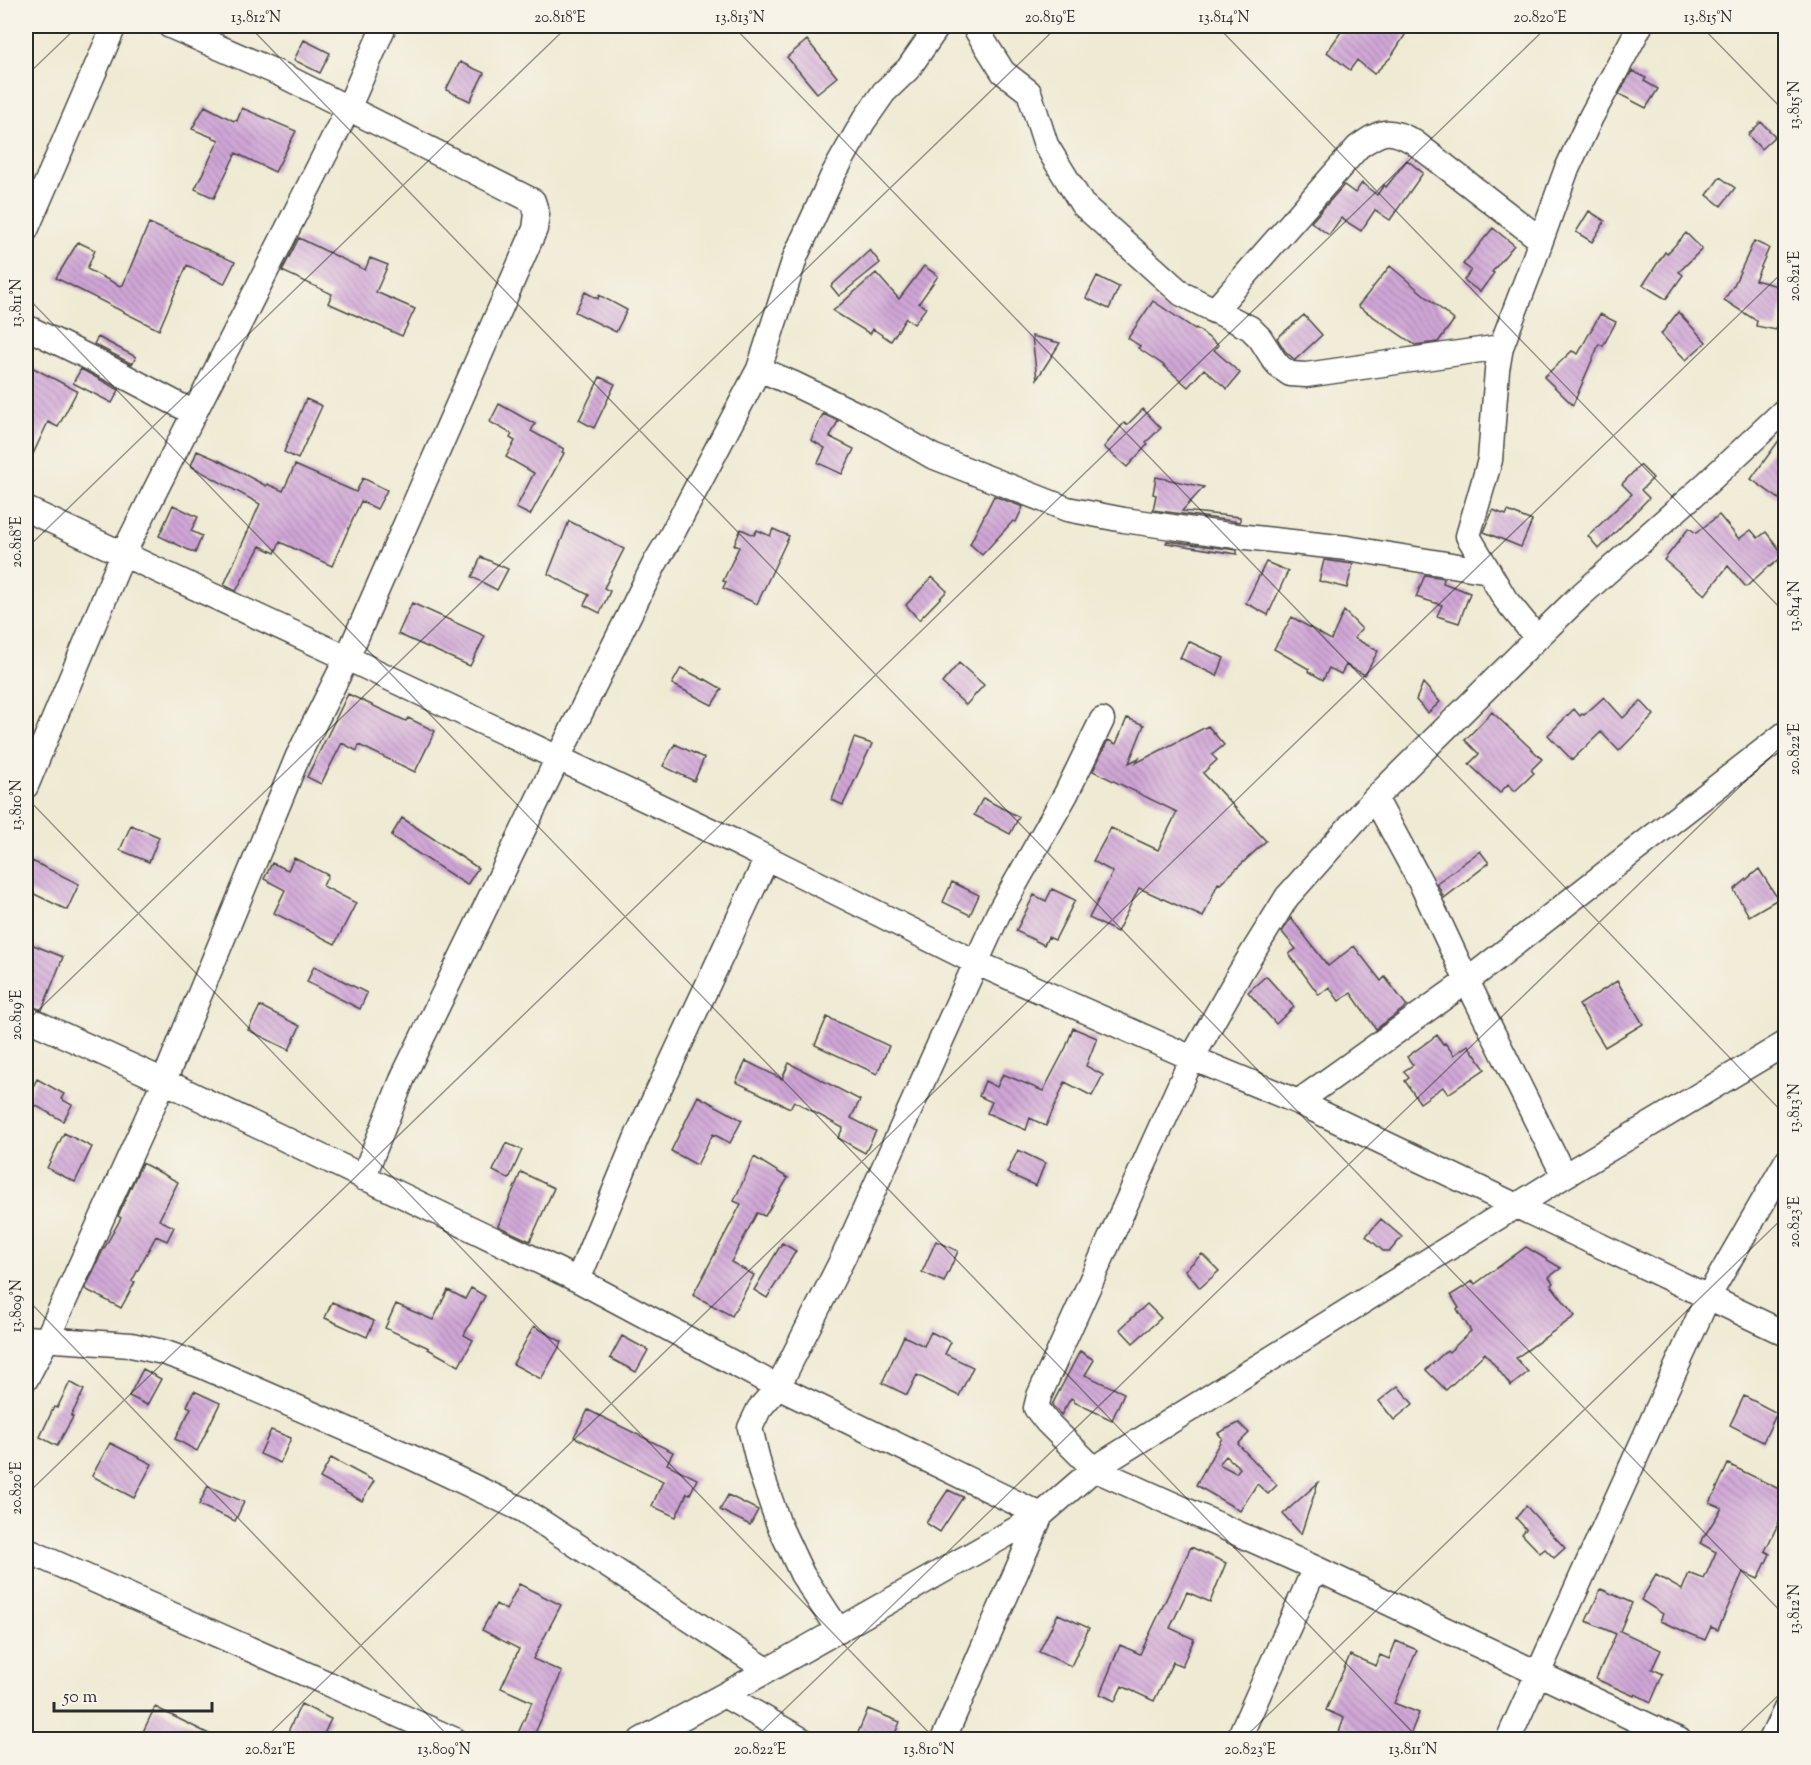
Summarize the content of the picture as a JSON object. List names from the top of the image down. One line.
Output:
{"scale_bar":"50 m","coordinates":["13.812°N","20.818°E","13.813°N","20.819°E","13.814°N","20.820°E","13.815°N","20.821°E","13.811°N","20.822°E","13.810°N","20.823°E","13.809°N"]}
